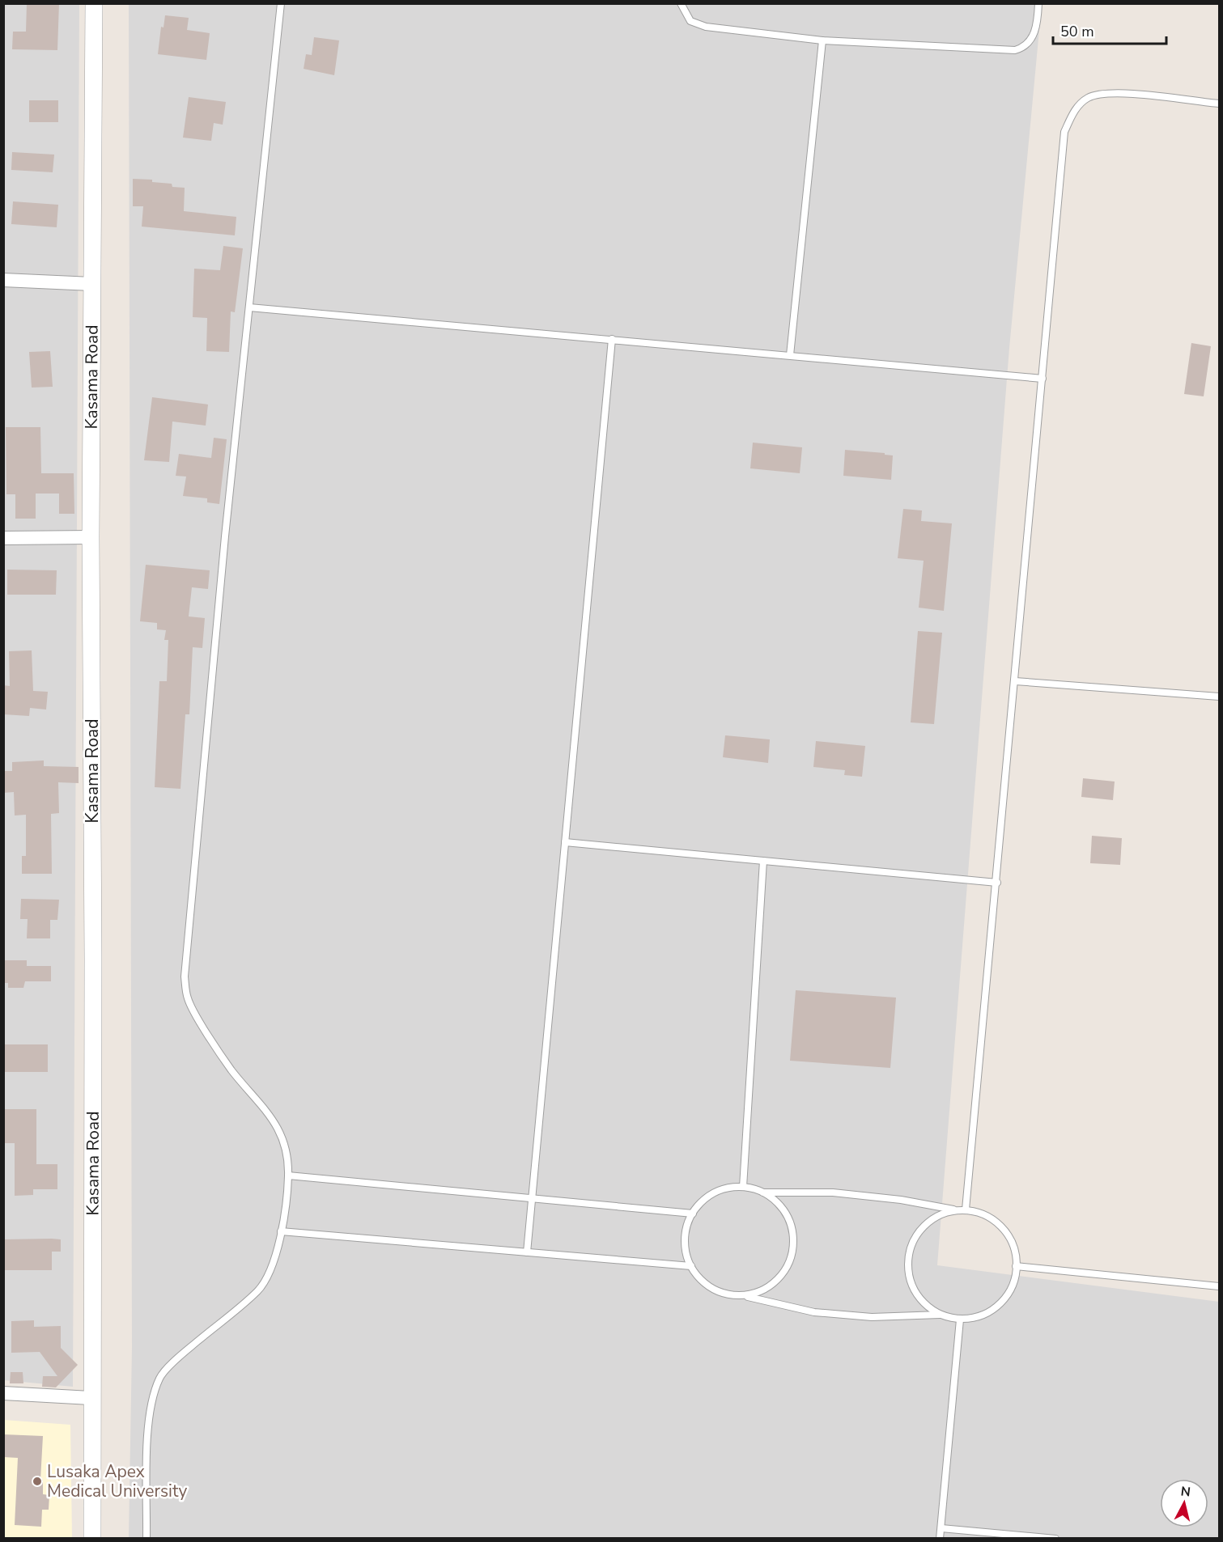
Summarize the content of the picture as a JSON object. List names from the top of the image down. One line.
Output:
{"streets":{"street":["Kasama Road"]},"places":["Lusaka Apex Medical University"],"scale_bar":"50 m","north":"top"}
